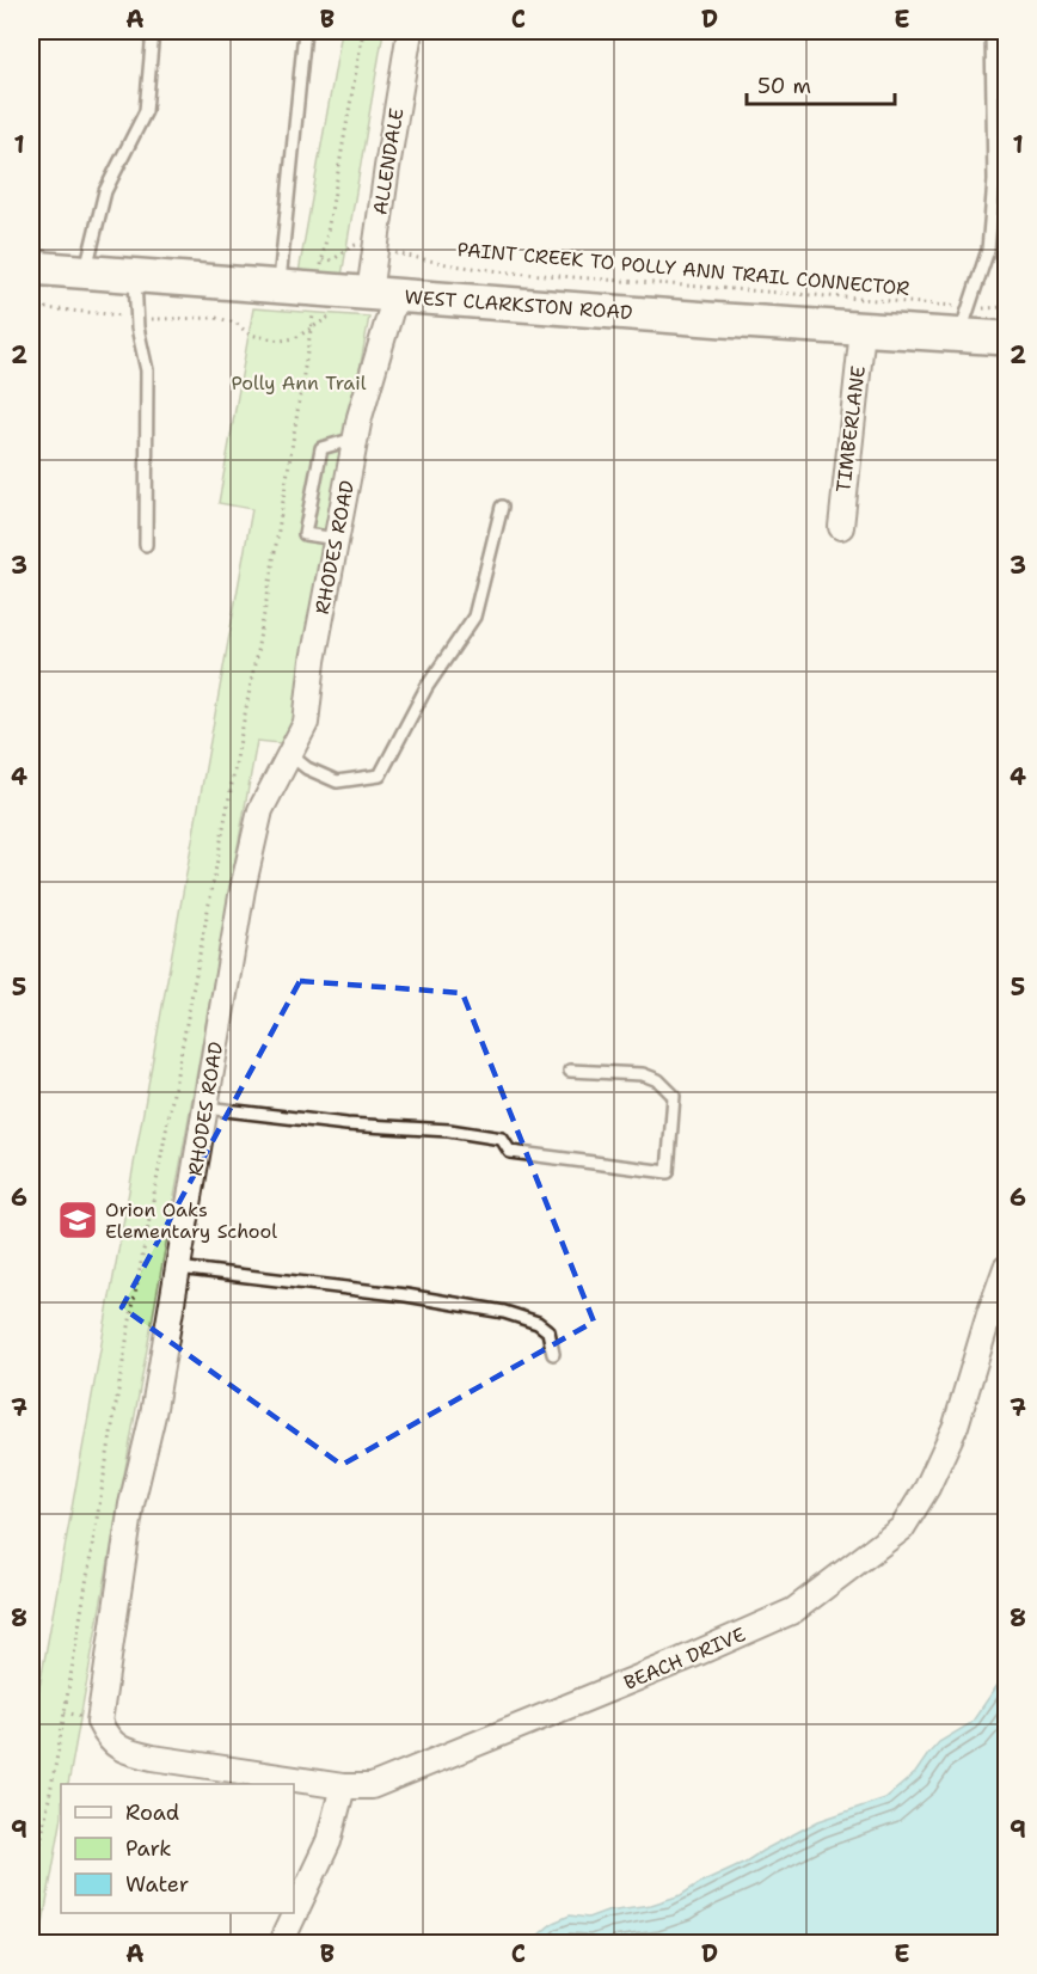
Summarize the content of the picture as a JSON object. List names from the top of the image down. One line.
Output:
{"streets":{"main road":["WEST CLARKSTON ROAD"],"street":["ALLENDALE","TIMBERLANE","RHODES ROAD","BEACH DRIVE"],"path":["PAINT CREEK TO POLLY ANN TRAIL CONNECTOR"]},"crossings":[["ALLENDALE","PAINT CREEK TO POLLY ANN TRAIL CONNECTOR"],["ALLENDALE","WEST CLARKSTON ROAD"],["ALLENDALE","RHODES ROAD"],["PAINT CREEK TO POLLY ANN TRAIL CONNECTOR","WEST CLARKSTON ROAD"],["WEST CLARKSTON ROAD","TIMBERLANE"],["WEST CLARKSTON ROAD","RHODES ROAD"],["RHODES ROAD","BEACH DRIVE"]],"parks":["Polly Ann Trail"],"places":{"school or university":["Orion Oaks Elementary School"]},"legend":["Road","Park","Water"],"scale_bar":"50 m","grid":{"columns":["A","B","C","D","E"],"rows":["1","2","3","4","5","6","7","8","9"]}}
